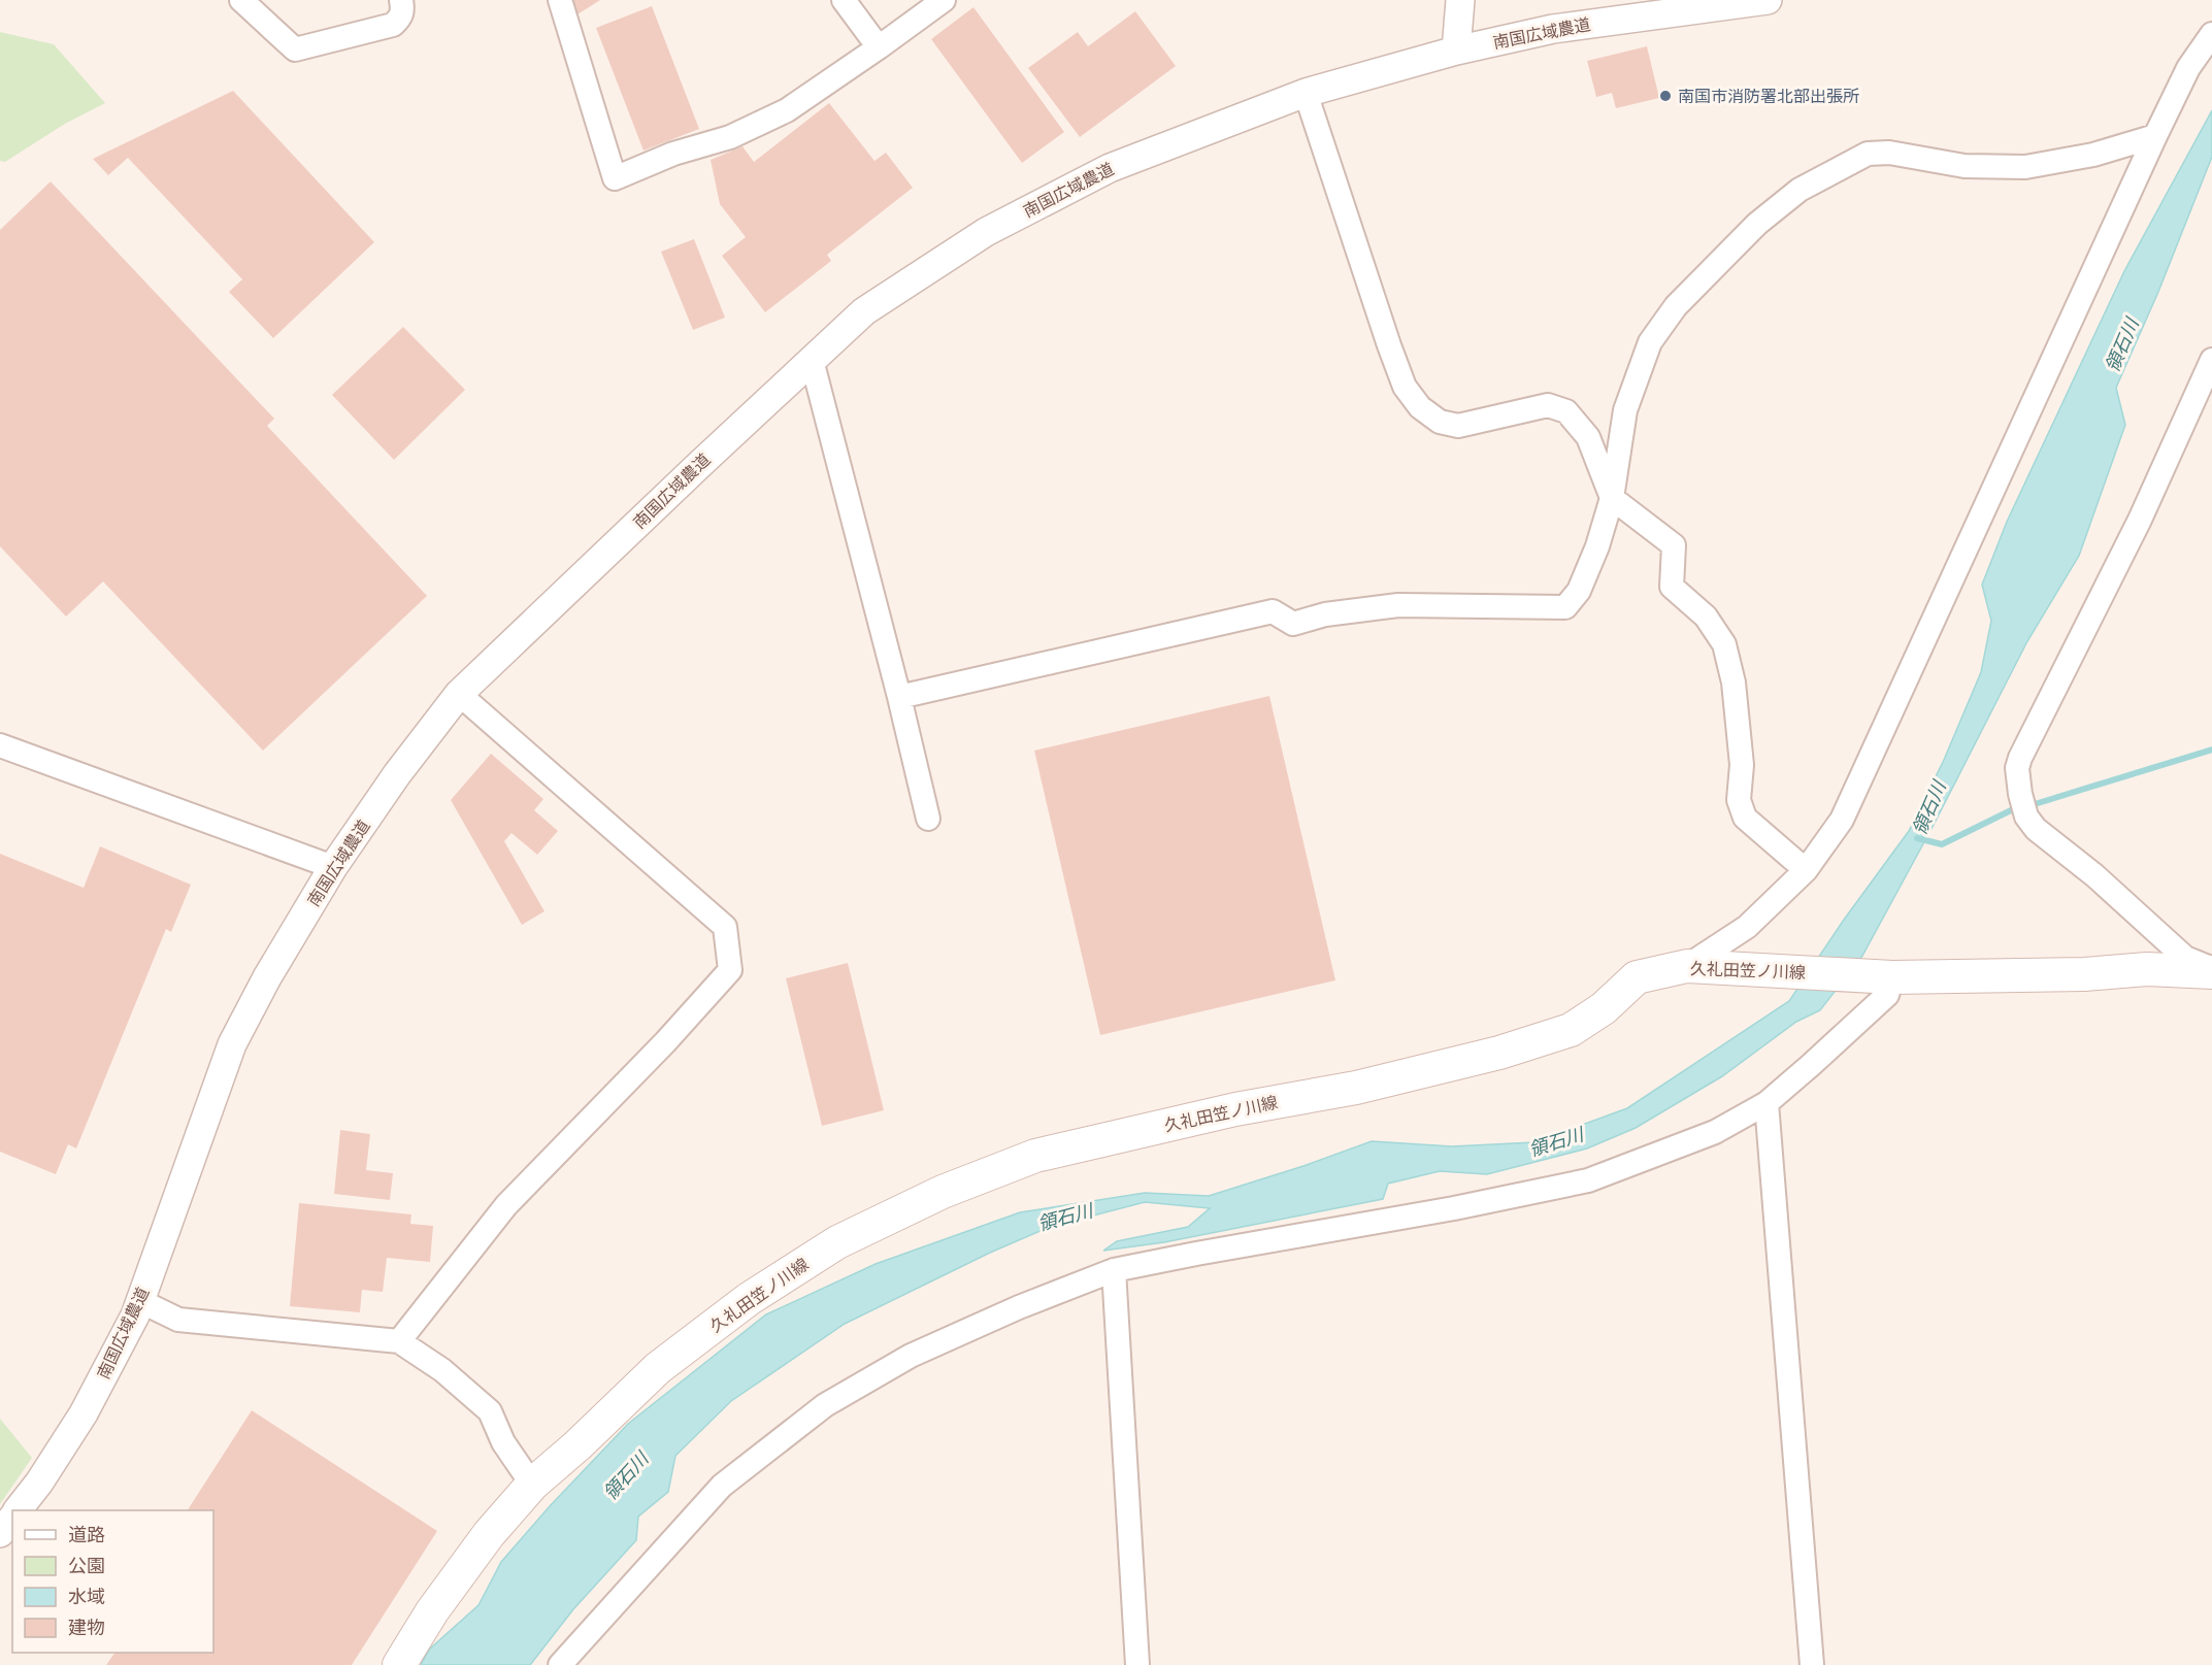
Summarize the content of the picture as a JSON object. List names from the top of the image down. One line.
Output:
{"streets":{"main road":["久礼田笠ノ川線"],"street":["南国広域農道"]},"water":["領石川"],"places":["南国市消防署北部出張所"],"legend":["道路","公園","水域","建物"]}
